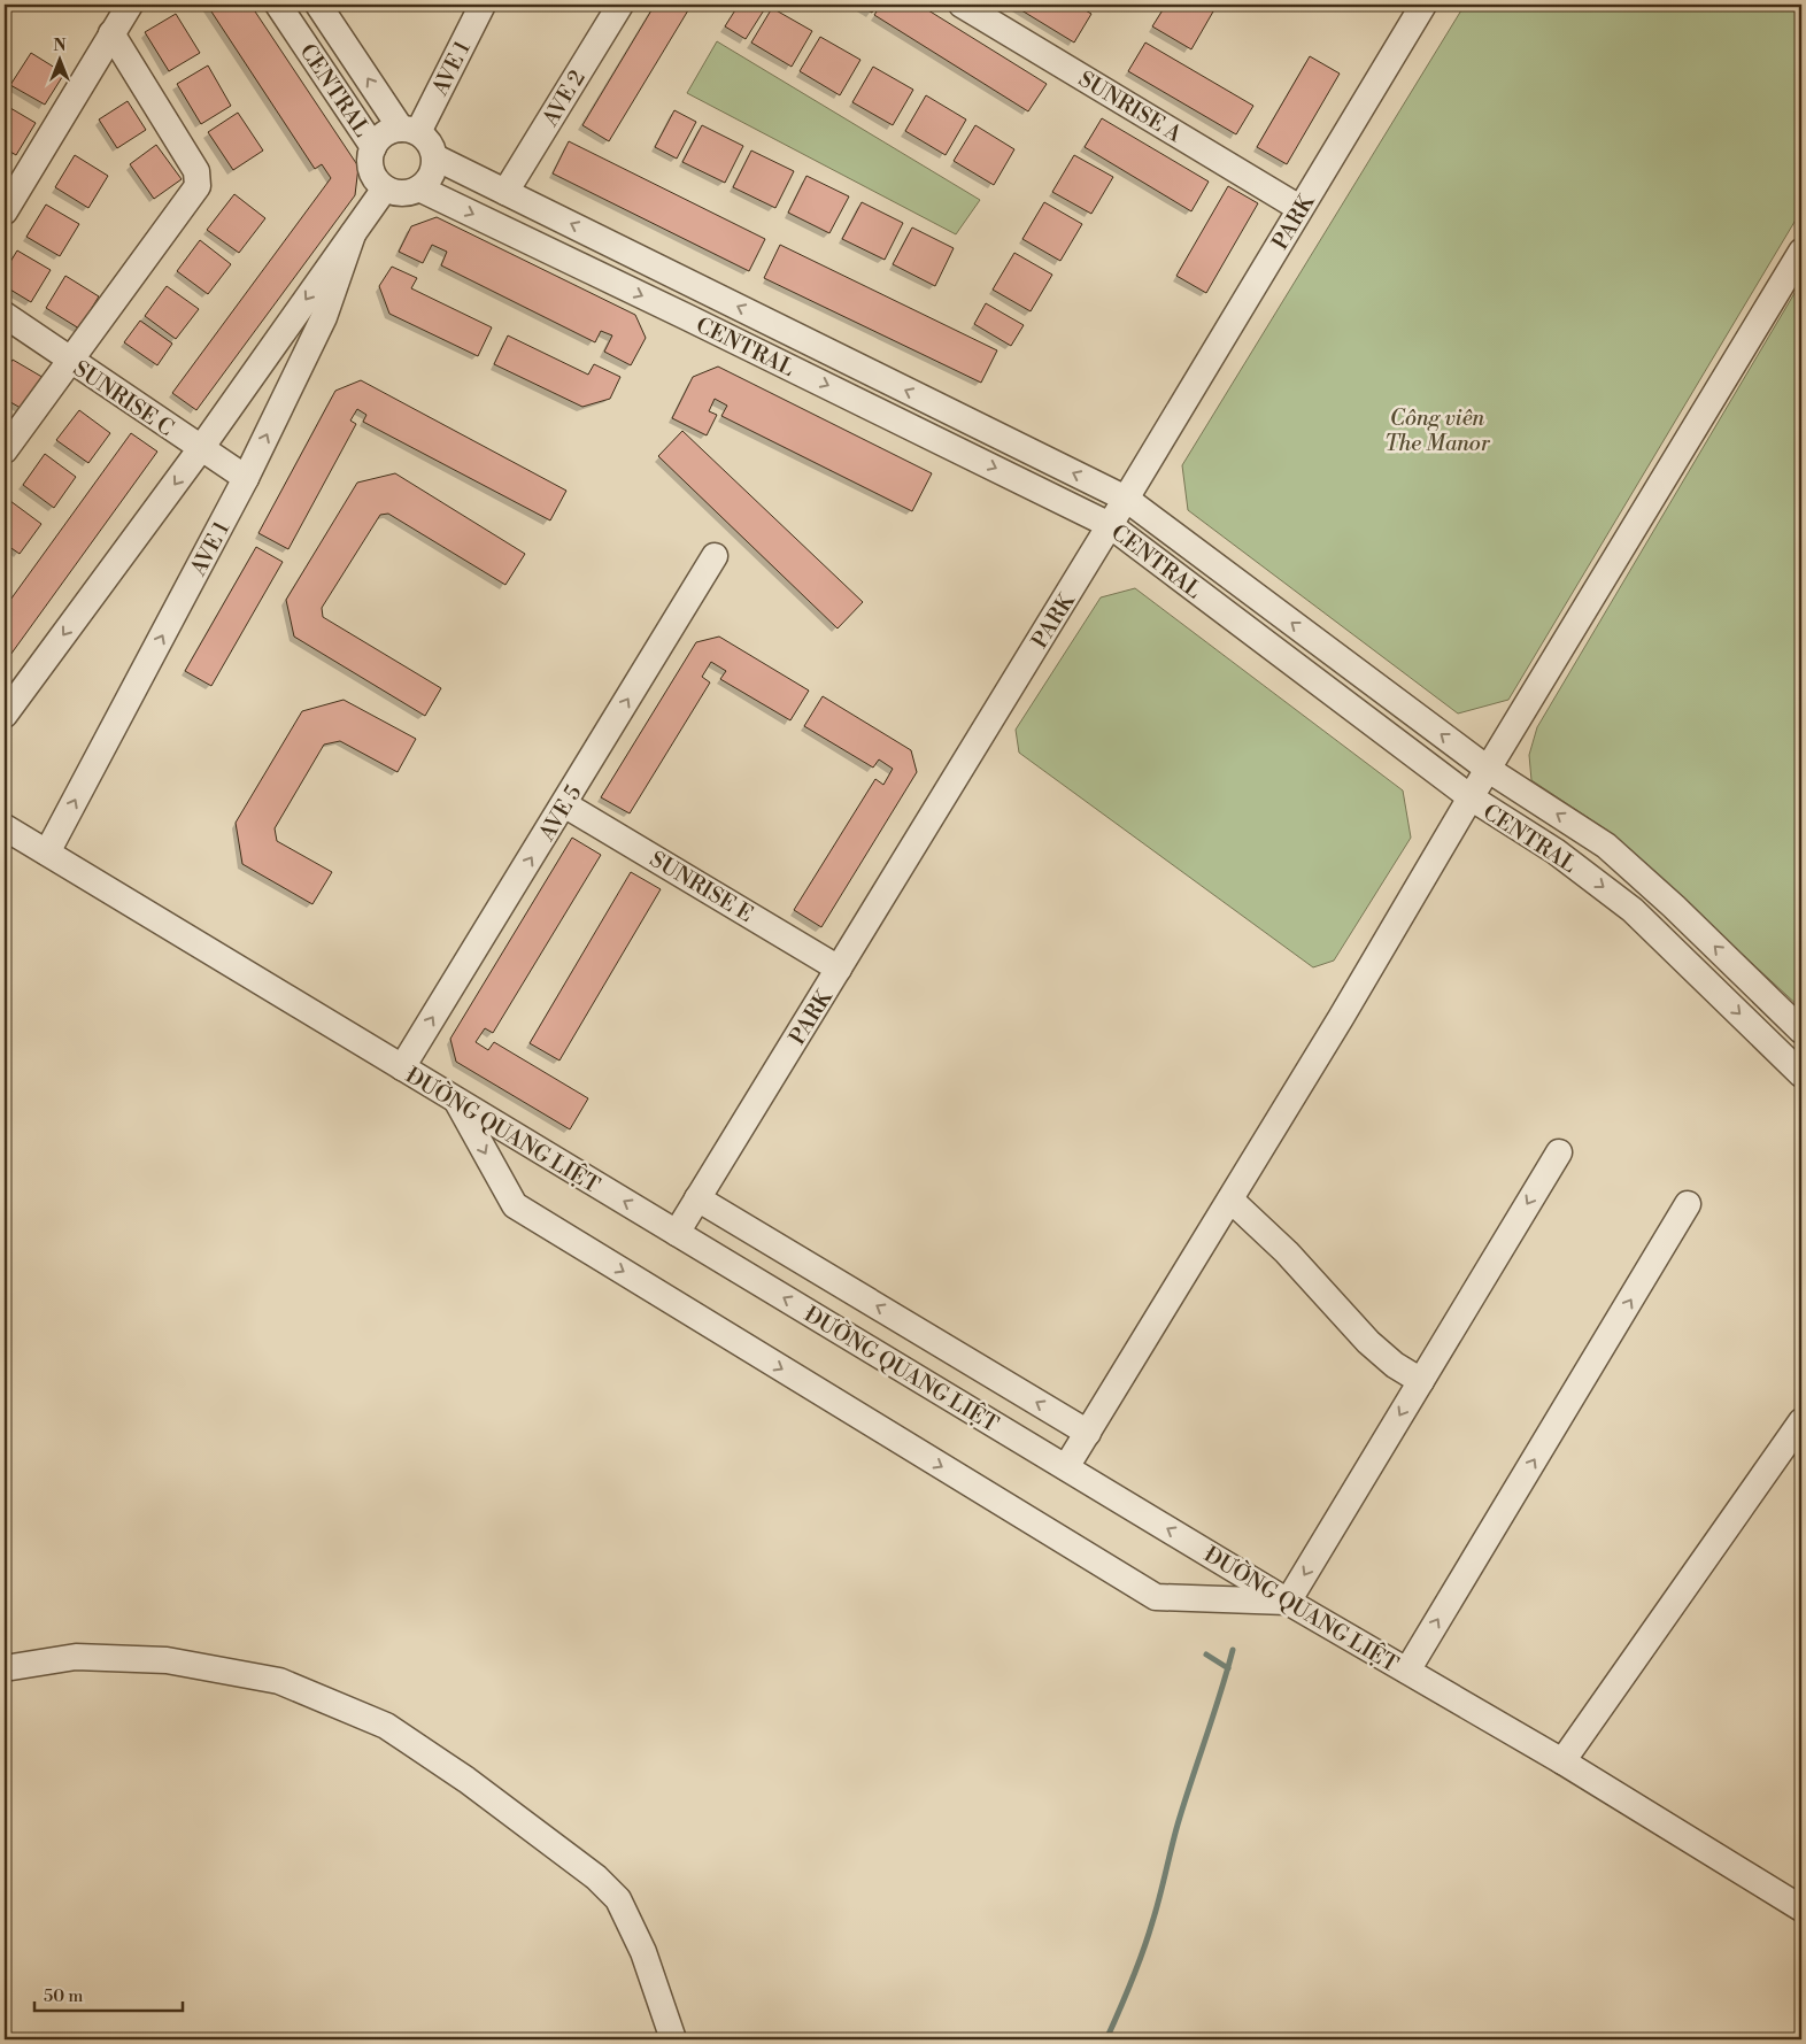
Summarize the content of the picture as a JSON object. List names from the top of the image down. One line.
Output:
{"streets":{"street":["AVE 1","CENTRAL","AVE 2","SUNRISE A","PARK","SUNRISE C","AVE 5","SUNRISE E","ĐƯỜNG QUANG LIỆT"]},"crossings":[["AVE 1","CENTRAL"],["AVE 1","SUNRISE C"],["AVE 1","ĐƯỜNG QUANG LIỆT"],["CENTRAL","AVE 2"],["CENTRAL","PARK"],["SUNRISE A","PARK"],["PARK","SUNRISE E"],["PARK","ĐƯỜNG QUANG LIỆT"],["AVE 5","SUNRISE E"],["AVE 5","ĐƯỜNG QUANG LIỆT"]],"one_way":["AVE 5"],"parks":["Công viên The Manor"],"scale_bar":"50 m","north":"top"}
